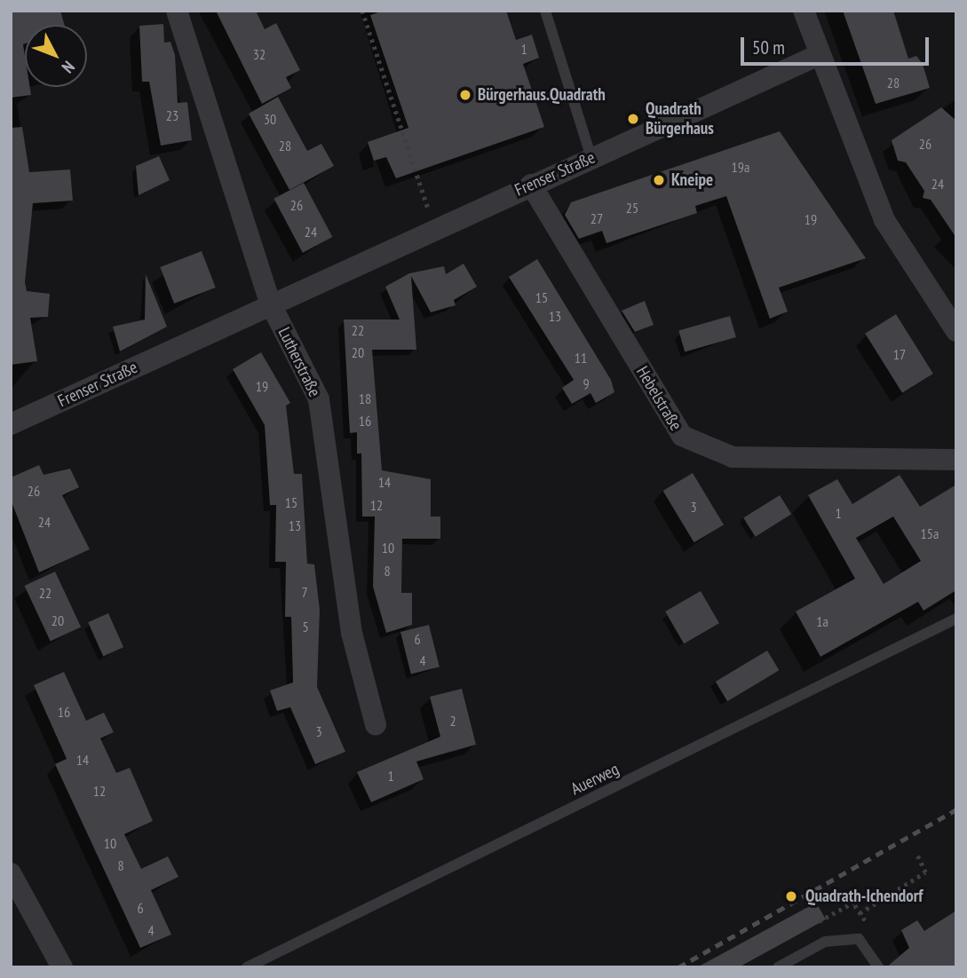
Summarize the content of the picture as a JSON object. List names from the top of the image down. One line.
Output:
{"streets":{"street":["Frenser Straße","Lutherstraße","Hebelstraße"],"lane":["Auerweg"]},"crossings":[["Frenser Straße","Lutherstraße"],["Frenser Straße","Hebelstraße"]],"places":["Bürgerhaus.Quadrath","Quadrath Bürgerhaus","Kneipe","Quadrath-Ichendorf"],"house_numbers":["1","32","28","23","30","26","28","19a","24","26","25","27","19","24","15","13","22","20","17","11","9","19","18","16","14","26","15","12","3","1","24","13","15a","10","8","7","22","20","1a","5","6","4","16","2","3","14","1","12","10","8","6","4"],"scale_bar":"50 m","north":"bottom right"}
